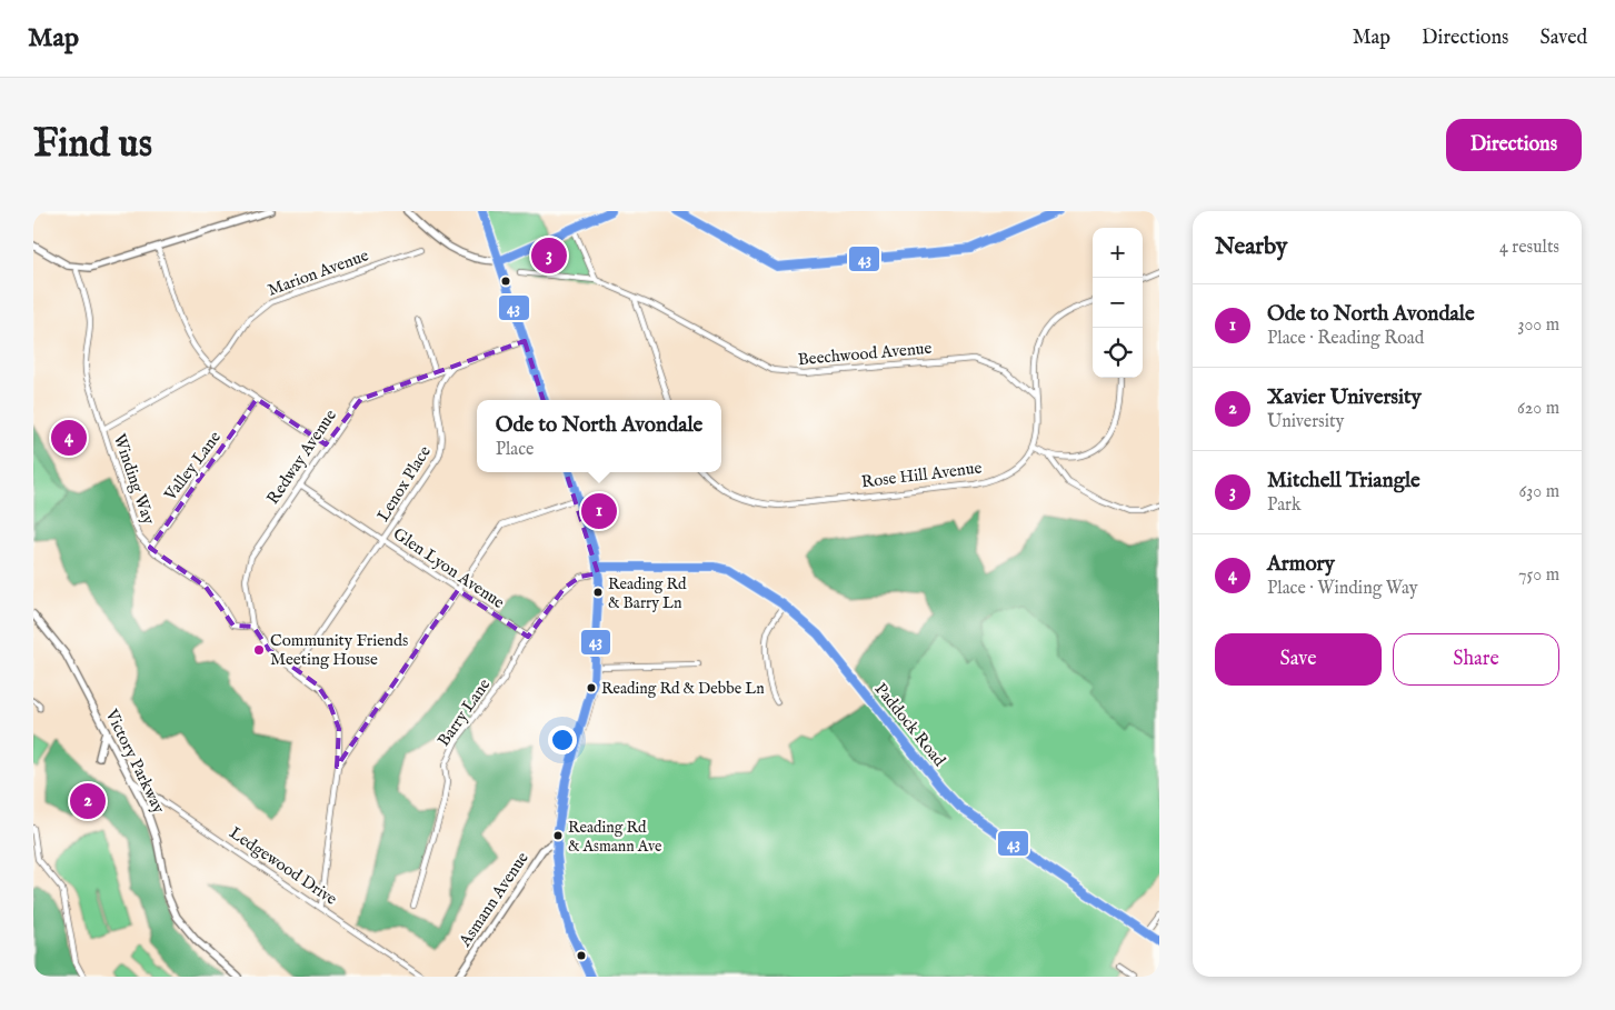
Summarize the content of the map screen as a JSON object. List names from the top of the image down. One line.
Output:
{"streets":{"main road":["Paddock Road"],"street":["Marion Avenue","Beechwood Avenue","Redway Avenue","Valley Lane","Rose Hill Avenue","Winding Way","Lenox Place","Glen Lyon Avenue","Barry Lane","Victory Parkway","Ledgewood Drive","Asmann Avenue"]},"crossings":[["Marion Avenue","Winding Way"],["Redway Avenue","Winding Way"],["Redway Avenue","Lenox Place"],["Redway Avenue","Glen Lyon Avenue"],["Valley Lane","Winding Way"],["Lenox Place","Glen Lyon Avenue"],["Glen Lyon Avenue","Barry Lane"],["Barry Lane","Paddock Road"],["Victory Parkway","Ledgewood Drive"]],"places":["Reading Rd & Barry Ln","Community Friends Meeting House","Reading Rd & Debbe Ln","Reading Rd & Asmann Ave"],"lines":["transit line 43"],"page":{"header":"Map","nav":["Map","Directions","Saved"],"buttons":["Directions",["Save","Share"]],"title":"Find us","heading":["Nearby","4 results"],"map_buttons":["+","−"],"pins":["3","4","1","2"],"list":[{"mark":"1","name":"Ode to North Avondale","note":"Place · Reading Road","value":"300 m"},{"mark":"2","name":"Xavier University","note":"University","value":"620 m"},{"mark":"3","name":"Mitchell Triangle","note":"Park","value":"630 m"},{"mark":"4","name":"Armory","note":"Place · Winding Way","value":"750 m"}],"popup":["Ode to North Avondale","Place"]}}
